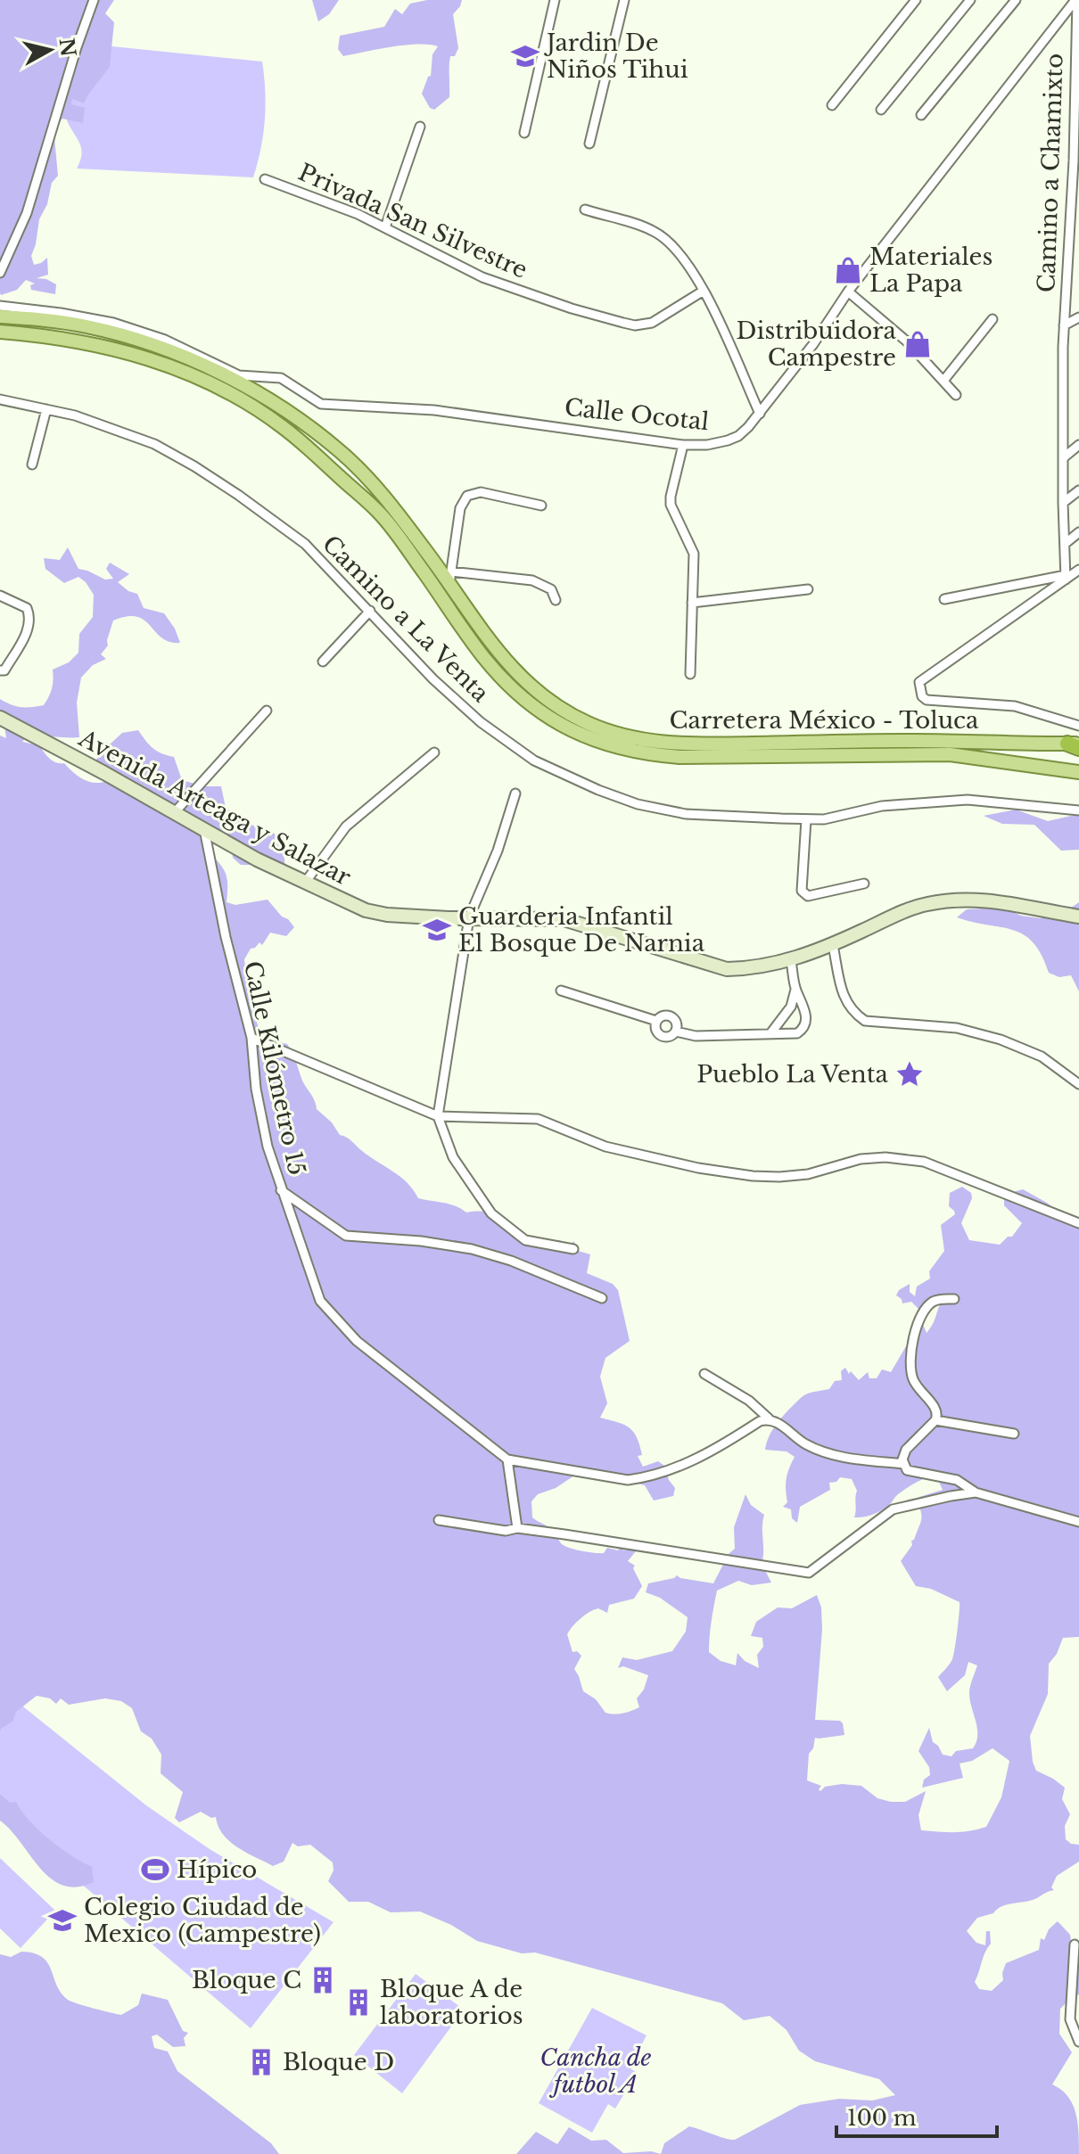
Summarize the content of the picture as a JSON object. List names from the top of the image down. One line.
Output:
{"streets":{"main road":["Carretera México - Toluca"],"street":["Camino a Chamixto","Privada San Silvestre","Calle Ocotal","Camino a La Venta","Avenida Arteaga y Salazar","Calle Kilómetro 15"]},"crossings":[["Camino a Chamixto","Calle Ocotal"],["Avenida Arteaga y Salazar","Calle Kilómetro 15"]],"parks":["Cancha de futbol A"],"places":{"school or university":["Jardin De Niños Tihui","Guarderia Infantil El Bosque De Narnia","Colegio Ciudad de Mexico (Campestre)"],"shop":["Materiales La Papa","Distribuidora Campestre"],"place":["Pueblo La Venta"],"sports":["Hípico"],"building":["Bloque C","Bloque A de laboratorios","Bloque D"]},"scale_bar":"100 m","north":"right"}
